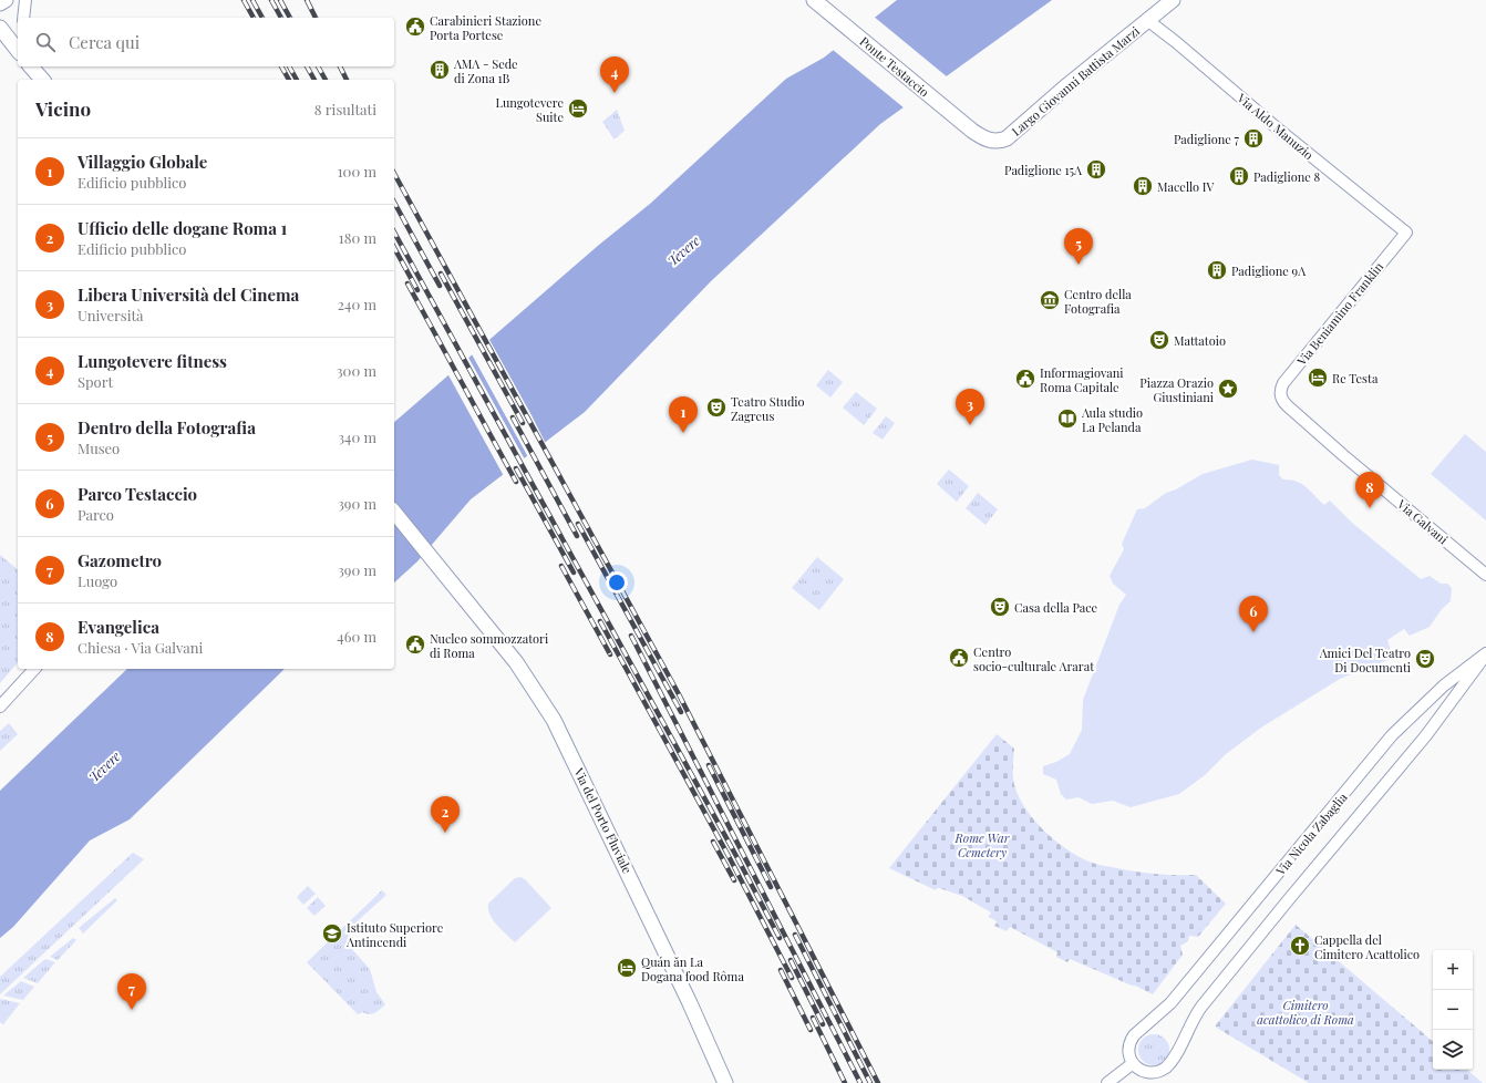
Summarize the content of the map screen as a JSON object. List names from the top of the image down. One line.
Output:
{"streets":{"main road":["Ponte Testaccio","Largo Giovanni Battista Marzi","Via del Porto Fluviale"],"street":["Via Aldo Manuzio","Via Beniamino Franklin","Via Galvani","Via Nicola Zabaglia"]},"crossings":[["Ponte Testaccio","Largo Giovanni Battista Marzi"],["Largo Giovanni Battista Marzi","Via Aldo Manuzio"],["Via Aldo Manuzio","Via Beniamino Franklin"],["Via Beniamino Franklin","Via Galvani"]],"water":["Tevere"],"parks":["Rome War Cemetery","Cimitero acattolico di Roma"],"places":{"public building":["Carabinieri Stazione Porta Portese","Informagiovani Roma Capitale","Nucleo sommozzatori di Roma","Centro socio-culturale Ararat"],"building":["AMA - Sede di Zona 1B","Padiglione 7","Padiglione 15A","Padiglione 8","Macello IV","Padiglione 9A"],"hotel":["Lungotevere Suite","Re Testa","Quán ăn La Dogana food Rôma"],"museum":["Centro della Fotografia"],"theatre":["Mattatoio","Teatro Studio Zagreus","Casa della Pace","Amici Del Teatro Di Documenti"],"place":["Piazza Orazio Giustiniani"],"library":["Aula studio La Pelanda"],"school or university":["Istituto Superiore Antincendi"],"church":["Cappella del Cimitero Acattolico"]},"page":{"search":"Cerca qui","pins":["4","5","3","1","8","6","2","7"],"heading":["Vicino","8 risultati"],"list":[{"mark":"1","name":"Villaggio Globale","note":"Edificio pubblico","value":"100 m"},{"mark":"2","name":"Ufficio delle dogane Roma 1","note":"Edificio pubblico","value":"180 m"},{"mark":"3","name":"Libera Università del Cinema","note":"Università","value":"240 m"},{"mark":"4","name":"Lungotevere fitness","note":"Sport","value":"300 m"},{"mark":"5","name":"Dentro della Fotografia","note":"Museo","value":"340 m"},{"mark":"6","name":"Parco Testaccio","note":"Parco","value":"390 m"},{"mark":"7","name":"Gazometro","note":"Luogo","value":"390 m"},{"mark":"8","name":"Evangelica","note":"Chiesa · Via Galvani","value":"460 m"}],"map_buttons":["+","−"]}}
